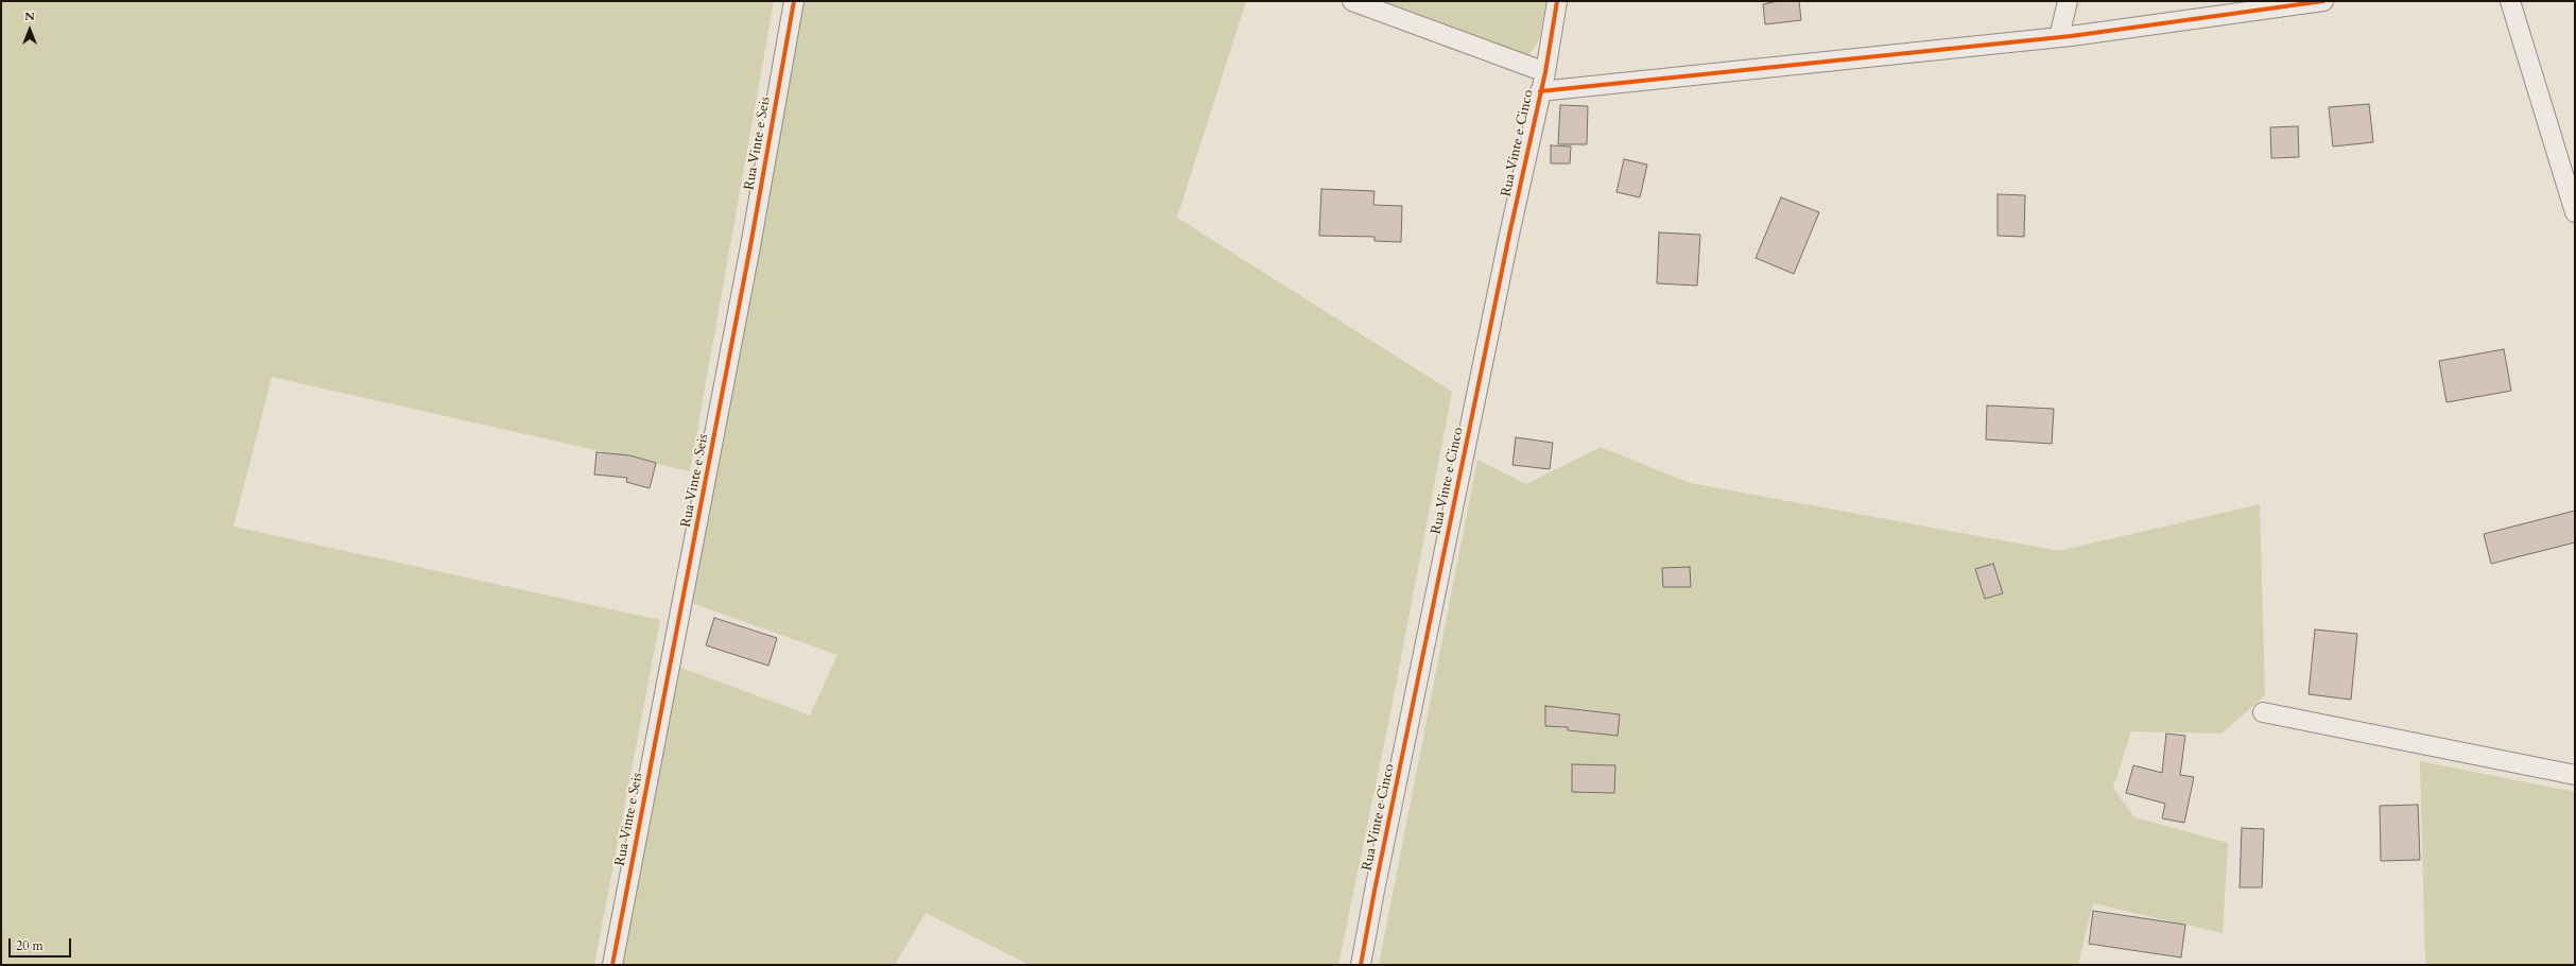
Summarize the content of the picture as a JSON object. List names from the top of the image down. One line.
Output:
{"streets":{"street":["Rua Vinte e Seis","Rua Vinte e Cinco"]},"scale_bar":"20 m","north":"top"}
